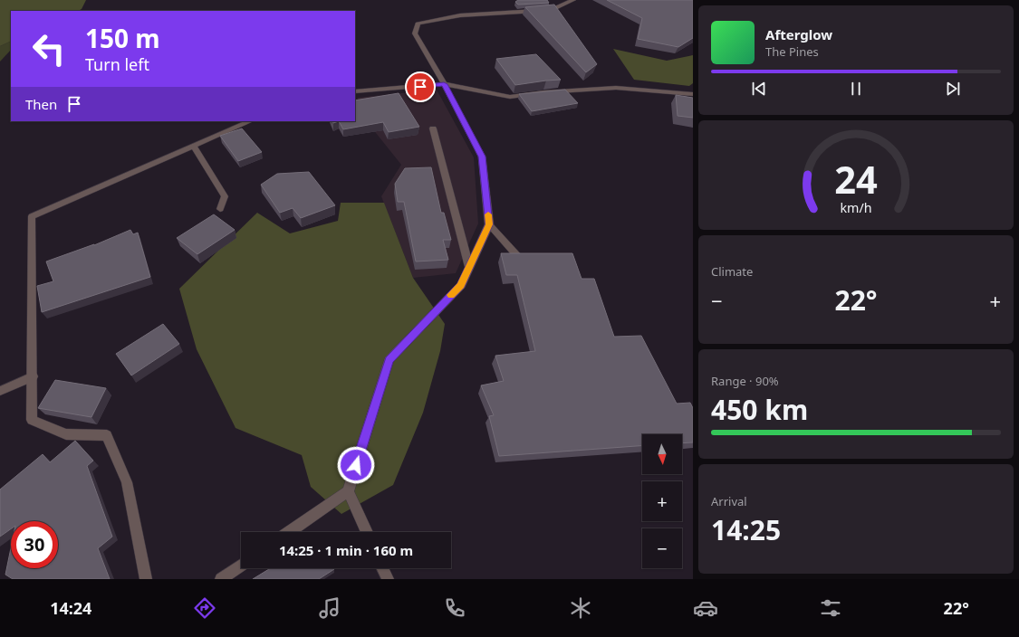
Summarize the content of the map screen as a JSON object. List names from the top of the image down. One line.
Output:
{"north":"bottom","page":{"turn":["150 m","Turn left"],"song":["Afterglow","The Pines"],"then":"Then","tile":["Climate",["Range · 90%","450 km"],["Arrival","14:25"]],"heat":["−","22°","+"],"map_buttons":["+","−"],"limit":"30","trip":"14:25 · 1 min · 160 m","tabs":["14:24","22°"],"gauge":["24","km/h"]}}
